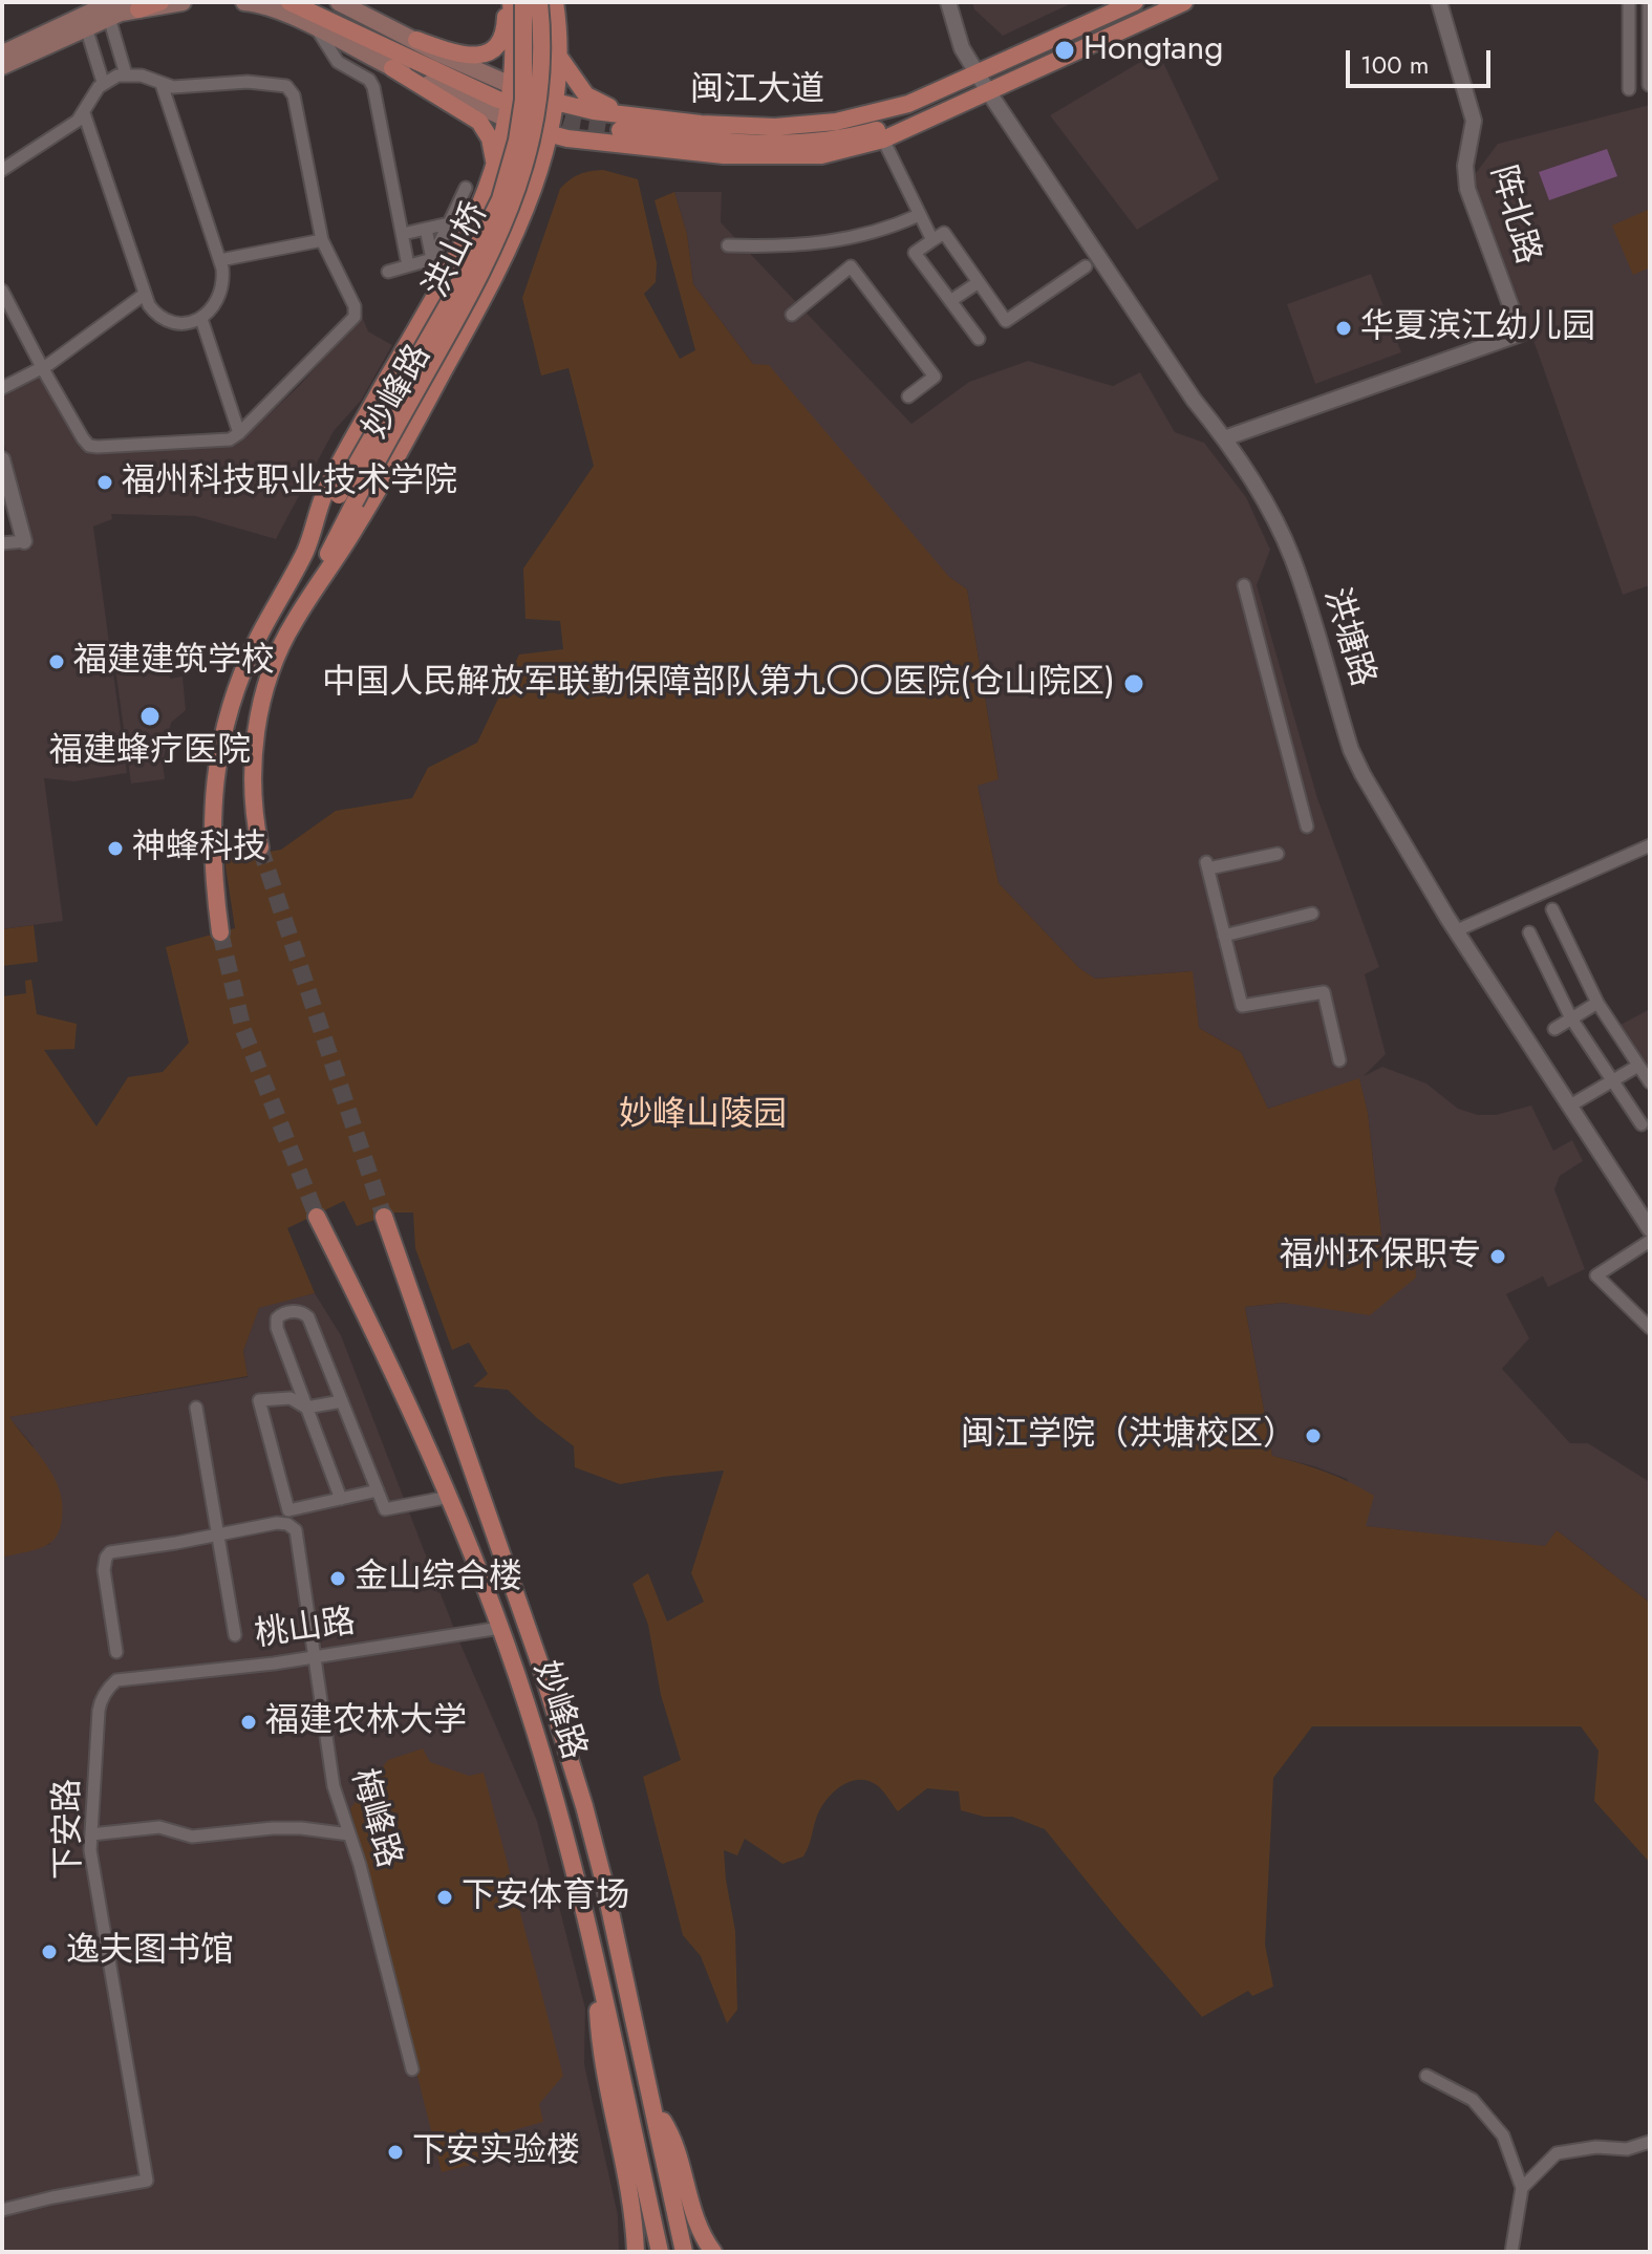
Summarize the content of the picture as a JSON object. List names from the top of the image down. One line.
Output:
{"streets":{"main road":["闽江大道","洪山桥","妙峰路"],"street":["阵北路","洪塘路","桃山路","梅峰路","下安路"]},"crossings":[["闽江大道","妙峰路"],["闽江大道","洪塘路"],["阵北路","洪塘路"],["妙峰路","桃山路"],["桃山路","梅峰路"],["桃山路","下安路"]],"parks":["妙峰山陵园"],"places":["Hongtang","华夏滨江幼儿园","福州科技职业技术学院","福建建筑学校","中国人民解放军联勤保障部队第九〇〇医院(仓山院区)","福建蜂疗医院","神蜂科技","福州环保职专","闽江学院（洪塘校区）","金山综合楼","福建农林大学","下安体育场","逸夫图书馆","下安实验楼"],"scale_bar":"100 m"}
